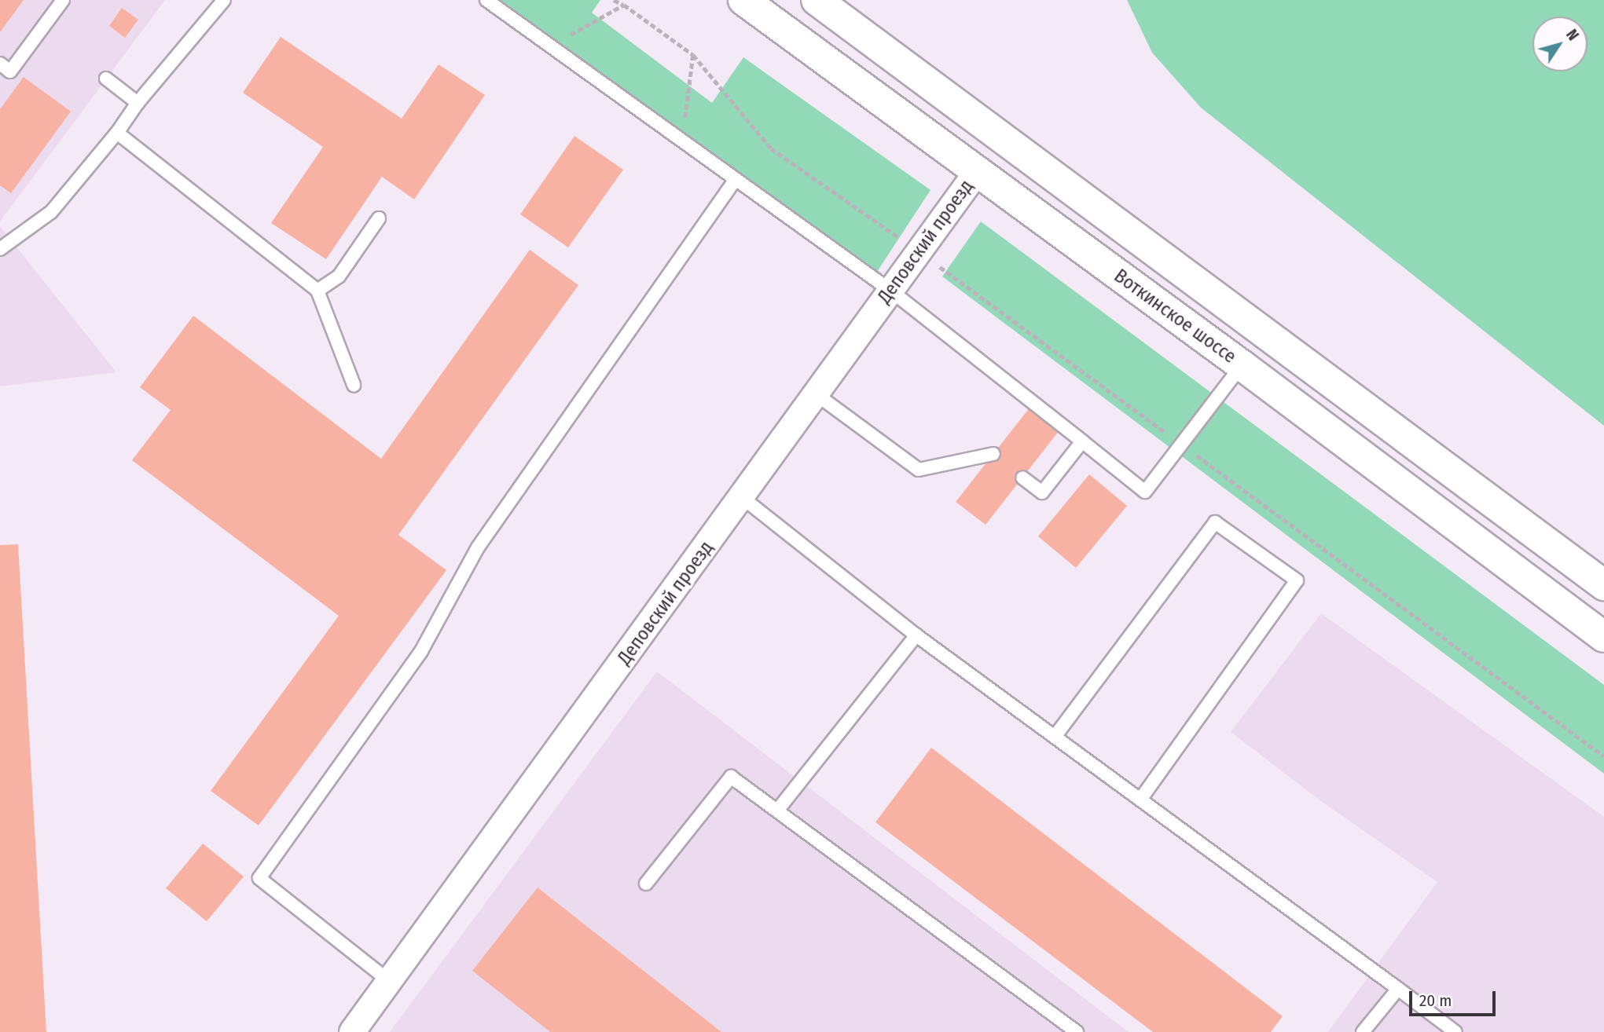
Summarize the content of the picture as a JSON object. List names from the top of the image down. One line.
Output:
{"streets":{"main road":["Воткинское шоссе"],"street":["Деповский проезд"]},"crossings":[["Деповский проезд","Воткинское шоссе"]],"scale_bar":"20 m","north":"top right"}
